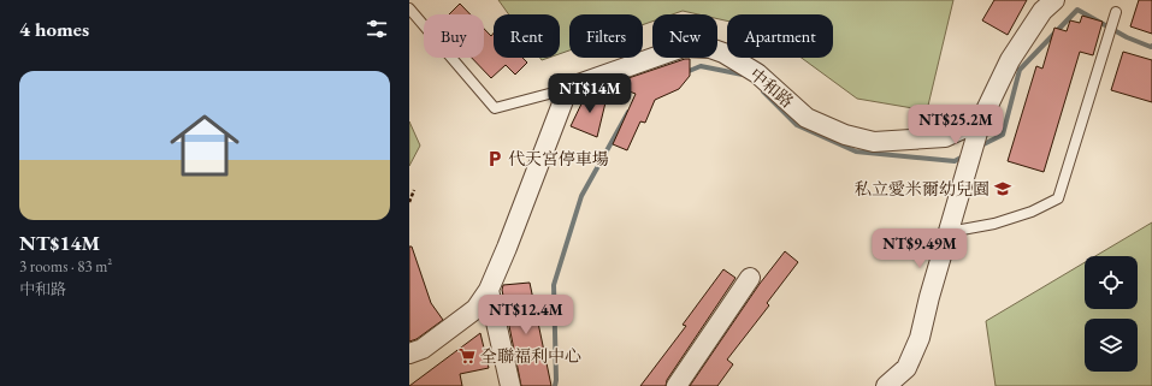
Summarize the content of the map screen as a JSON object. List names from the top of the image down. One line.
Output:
{"streets":{"street":["中和路"]},"places":{"parking":["代天宮停車場"],"school or university":["私立愛米爾幼兒園"],"supermarket":["全聯福利中心"]},"page":{"heading":"4 homes","chip":["Buy","Rent","Filters","New","Apartment"],"list":[{"name":"NT$14M","note":"3 rooms · 83 m² · 中和路"}],"price":["NT$14M","NT$25.2M","NT$9.49M","NT$12.4M"]}}
